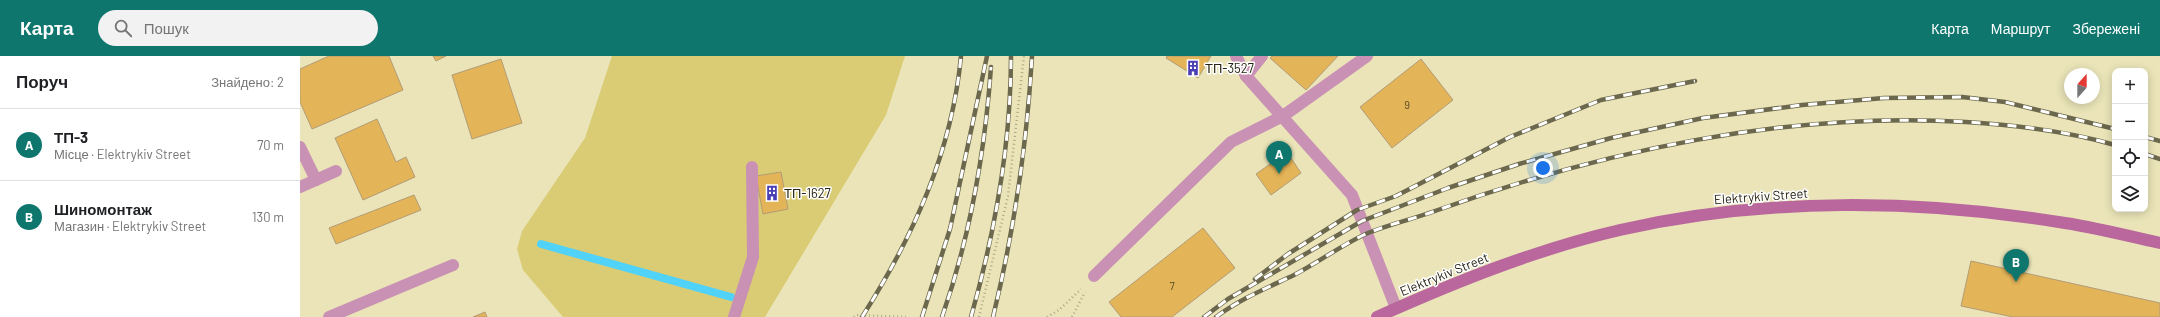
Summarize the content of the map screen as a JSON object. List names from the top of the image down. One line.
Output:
{"streets":{"street":["Elektrykiv Street"]},"places":{"building":["ТП-3527","ТП-1627"]},"house_numbers":["9","7"],"north":"top","page":{"header":"Карта","search":"Пошук","nav":["Карта","Маршрут","Збережені"],"heading":["Поруч","Знайдено: 2"],"map_buttons":["+","−"],"list":[{"mark":"A","name":"ТП-3","note":"Місце · Elektrykiv Street","value":"70 m"},{"mark":"B","name":"Шиномонтаж","note":"Магазин · Elektrykiv Street","value":"130 m"}],"pins":["A","B"]}}
